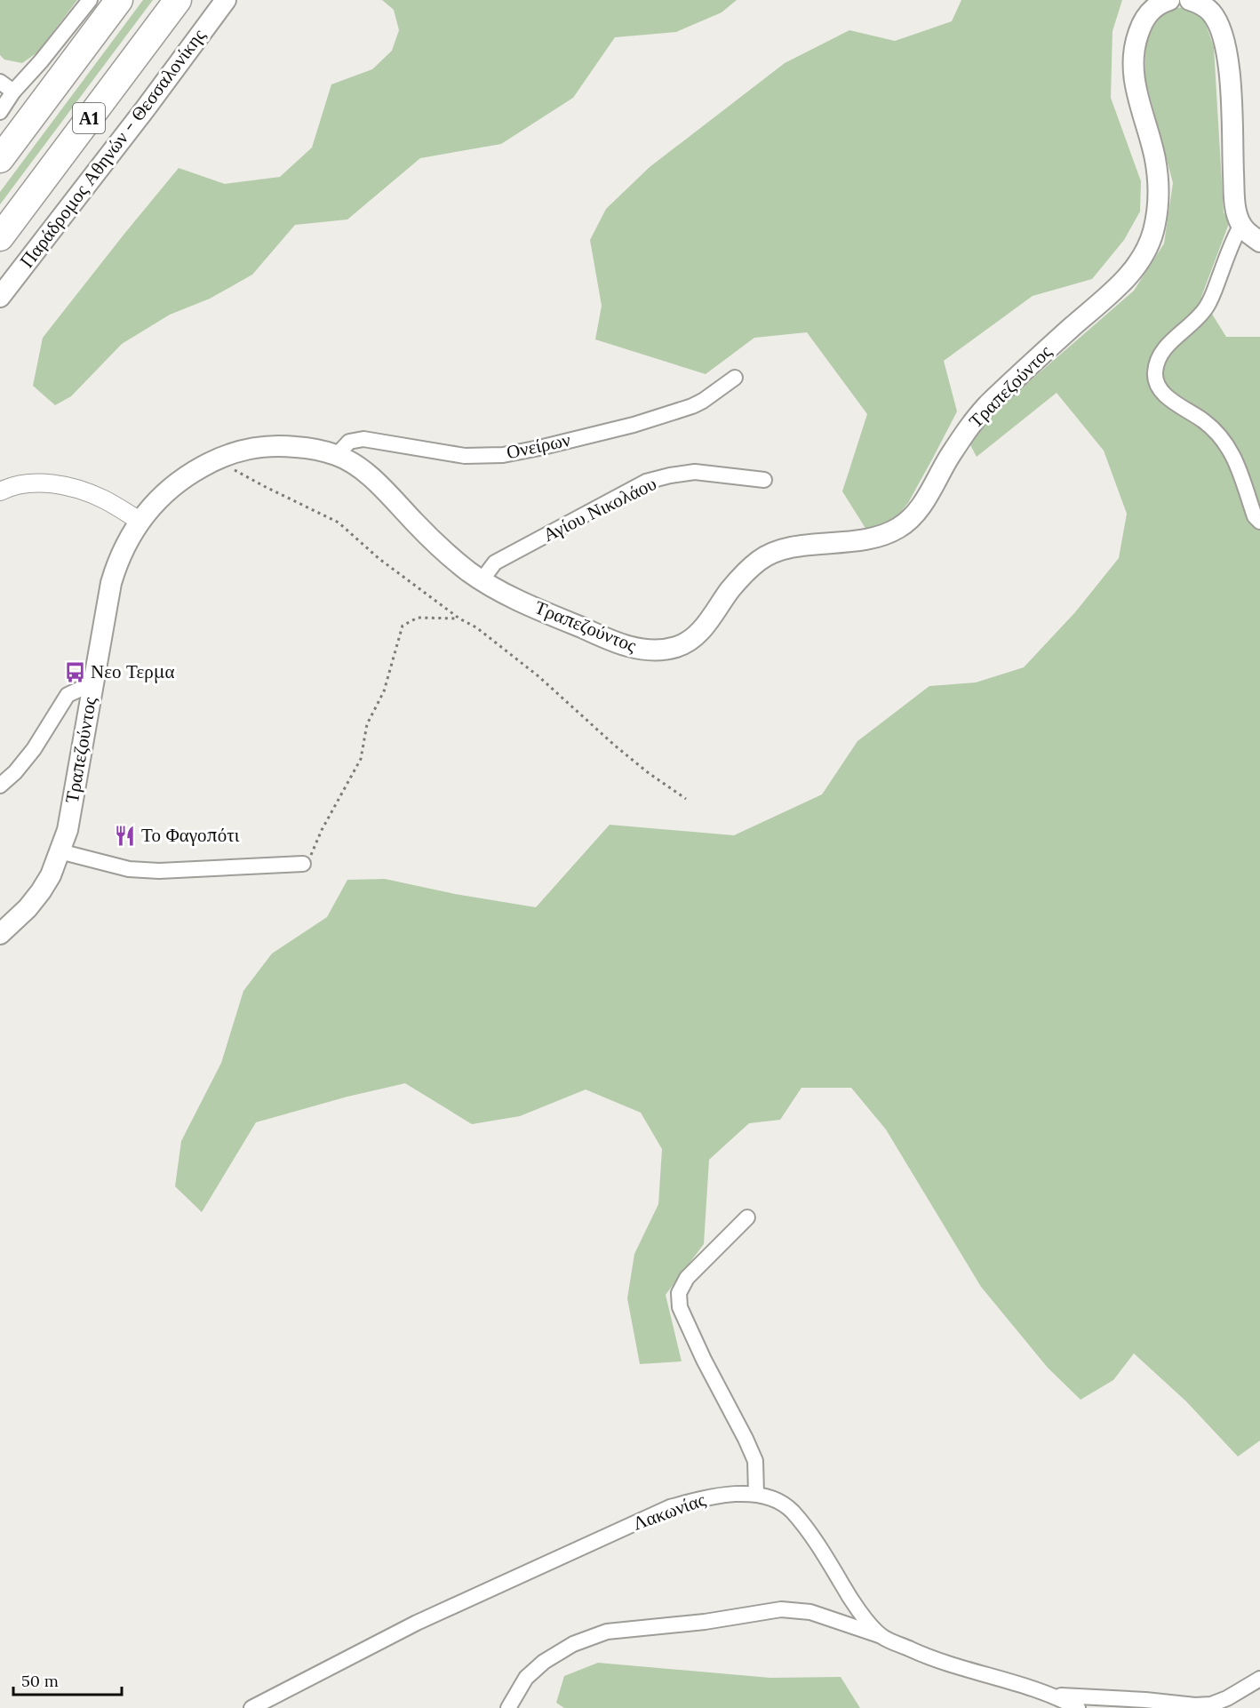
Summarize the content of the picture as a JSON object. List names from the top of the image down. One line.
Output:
{"streets":{"highway":["Α1"],"main road":["Παράδρομος Αθηνών - Θεσσαλονίκης","Τραπεζούντος"],"street":["Ονείρων","Αγίου Νικολάου","Λακωνίας"]},"crossings":[["Τραπεζούντος","Ονείρων"],["Τραπεζούντος","Αγίου Νικολάου"]],"places":{"bus stop":["Νεο Τερμα"],"restaurant":["Το Φαγοπότι"]},"scale_bar":"50 m"}
